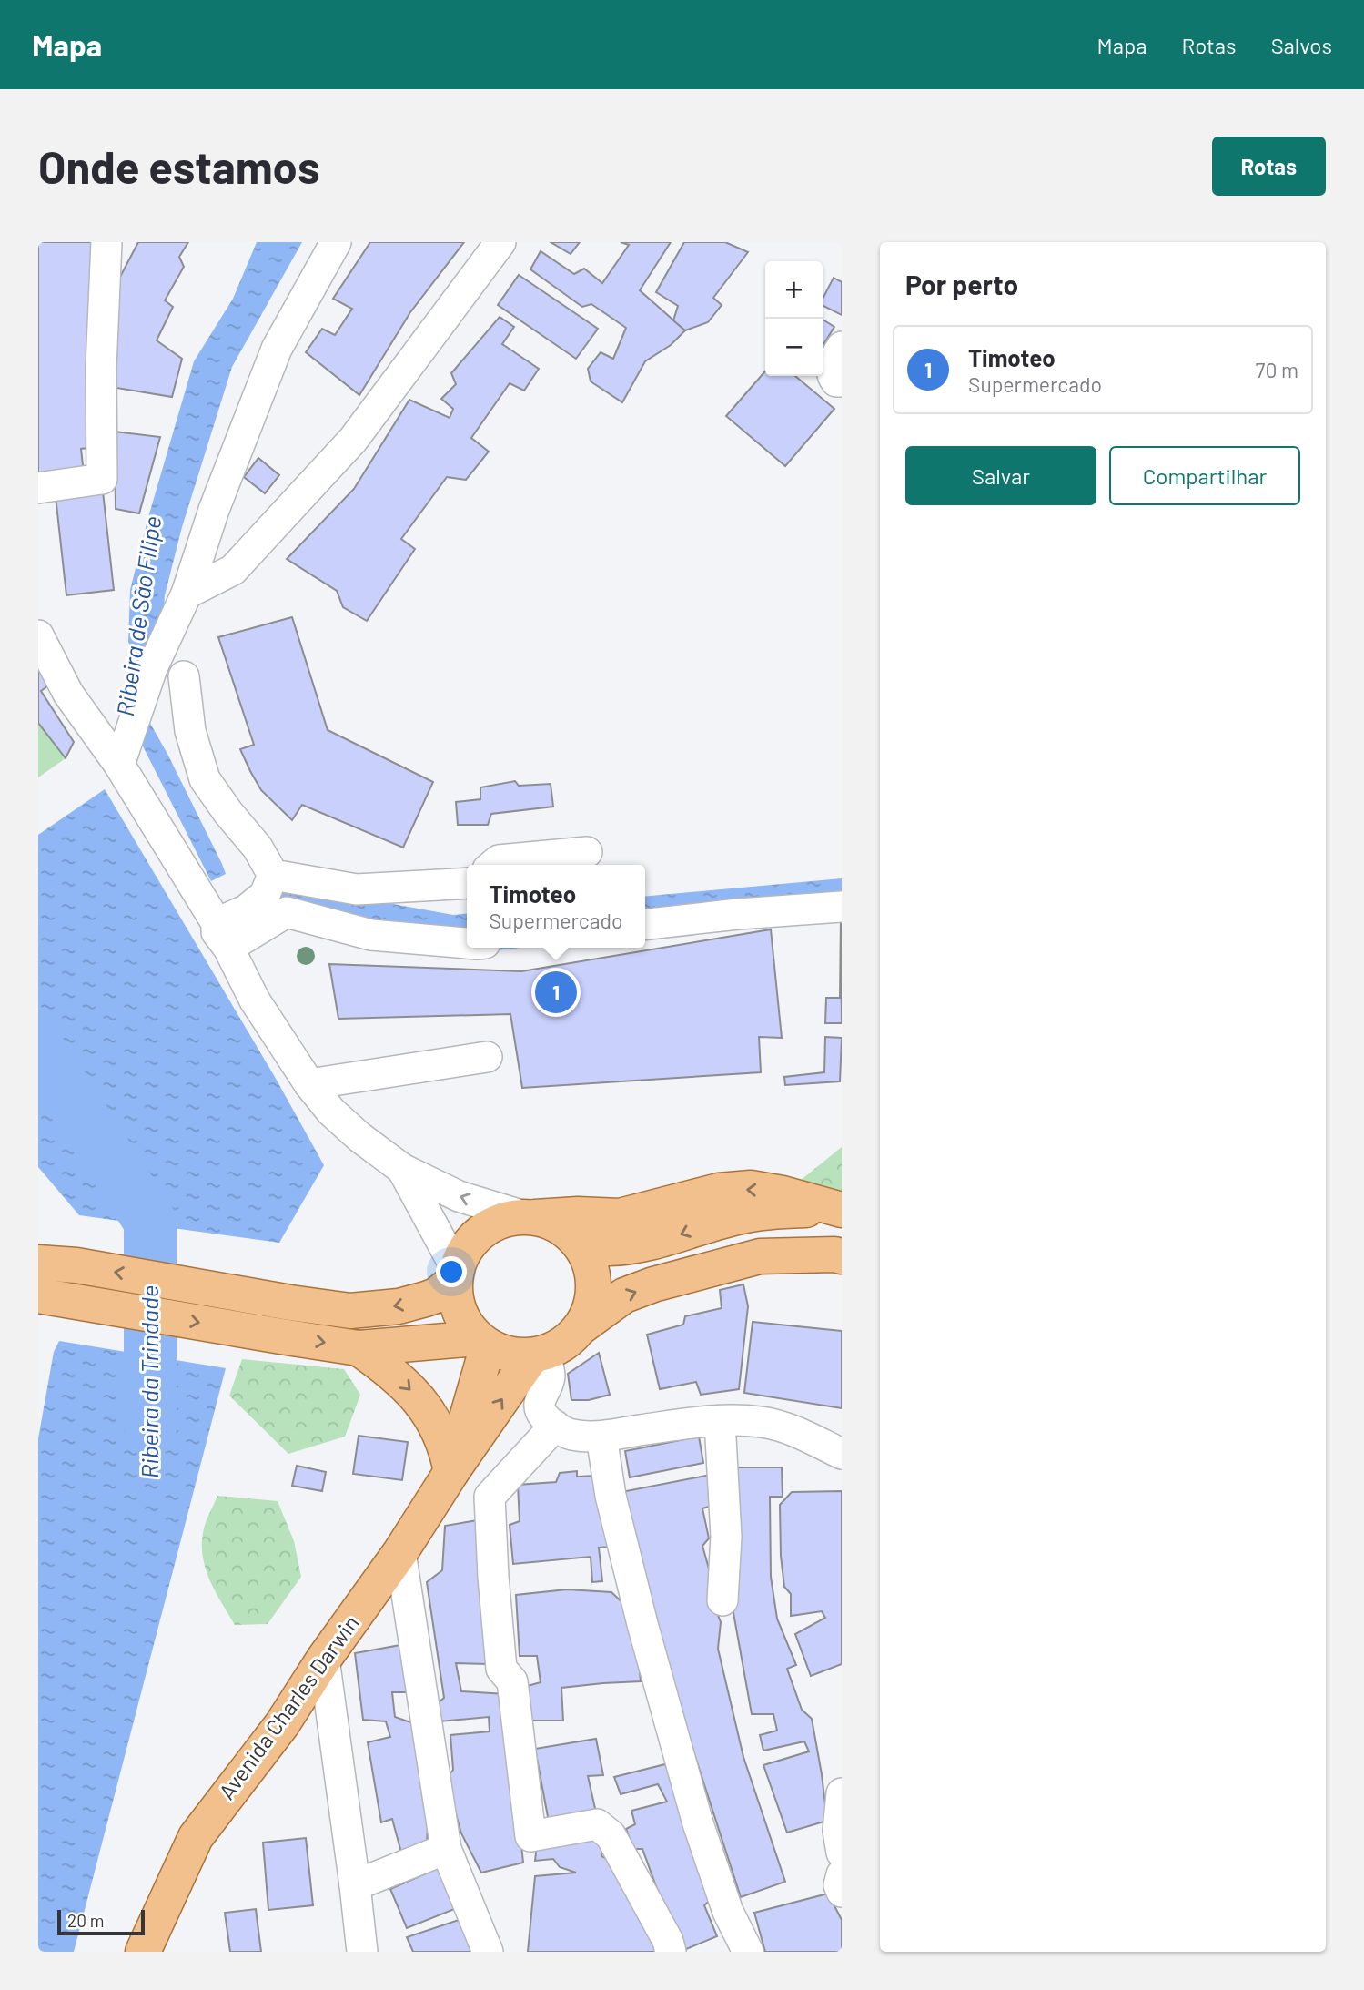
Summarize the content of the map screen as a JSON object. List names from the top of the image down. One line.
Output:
{"streets":{"main road":["Avenida Charles Darwin"]},"water":["Ribeira de São Filipe","Ribeira da Trindade"],"scale_bar":"20 m","page":{"header":"Mapa","nav":["Mapa","Rotas","Salvos"],"buttons":["Rotas",["Salvar","Compartilhar"]],"title":"Onde estamos","heading":"Por perto","map_buttons":["+","−"],"list":[{"mark":"1","name":"Timoteo","note":"Supermercado","value":"70 m"}],"popup":["Timoteo","Supermercado"],"pins":"1","scale":"20 m"}}
